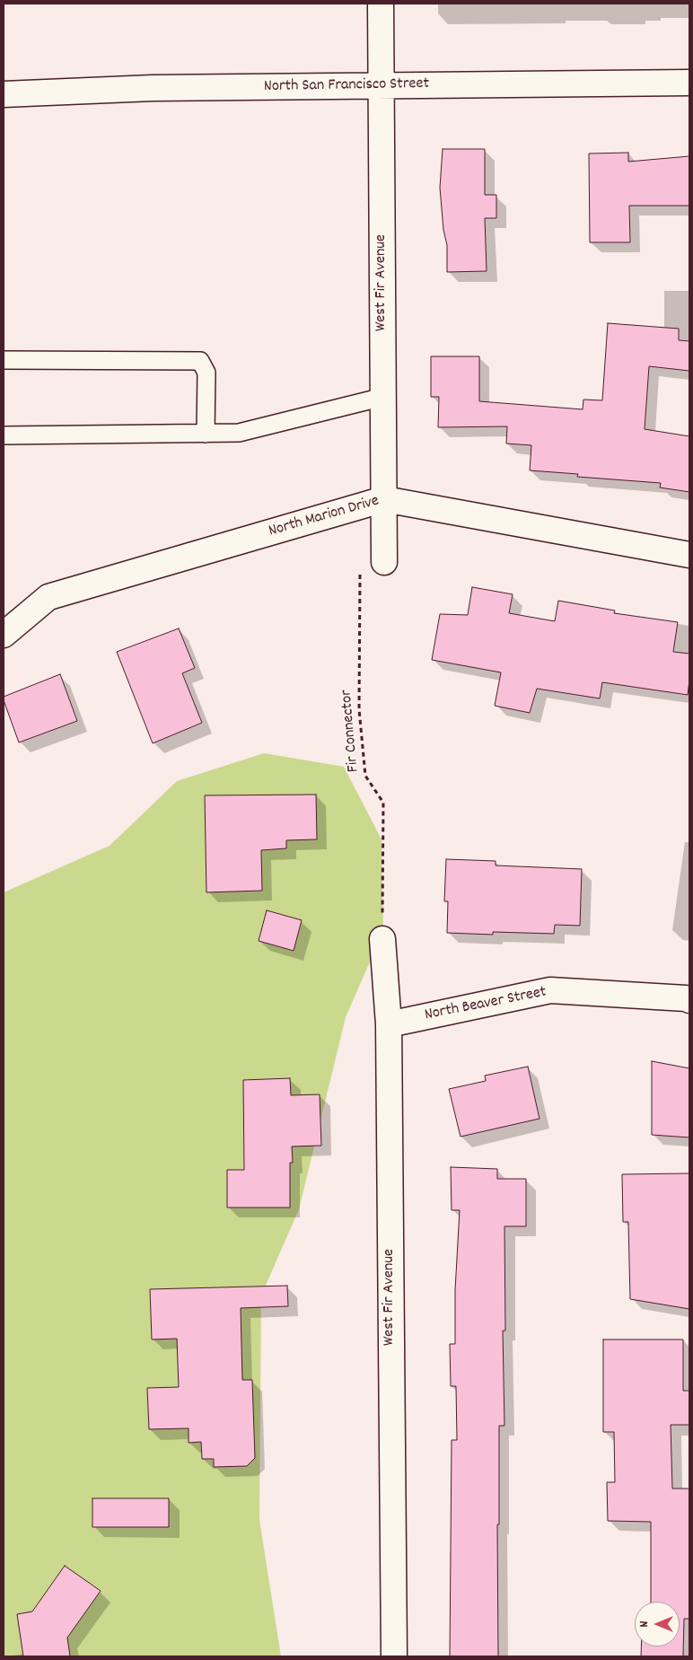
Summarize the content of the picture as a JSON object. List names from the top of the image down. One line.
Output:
{"streets":{"street":["North San Francisco Street","West Fir Avenue","North Marion Drive","North Beaver Street"],"path":["Fir Connector"]},"crossings":[["North San Francisco Street","West Fir Avenue"],["West Fir Avenue","North Marion Drive"],["West Fir Avenue","Fir Connector"],["West Fir Avenue","North Beaver Street"]],"north":"left"}
